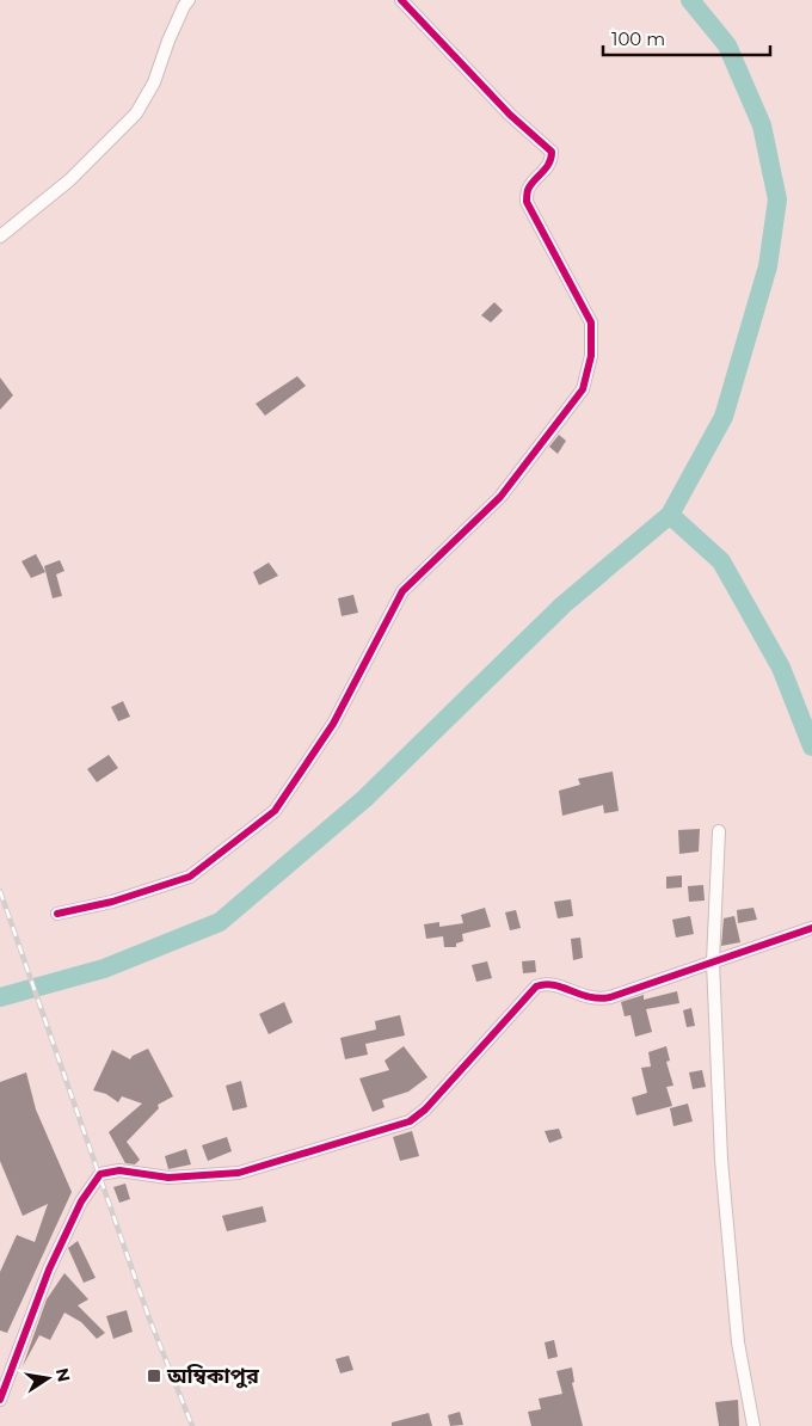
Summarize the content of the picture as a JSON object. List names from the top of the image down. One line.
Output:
{"places":{"transit":["অম্বিকাপুর"]},"scale_bar":"100 m","north":"right"}
